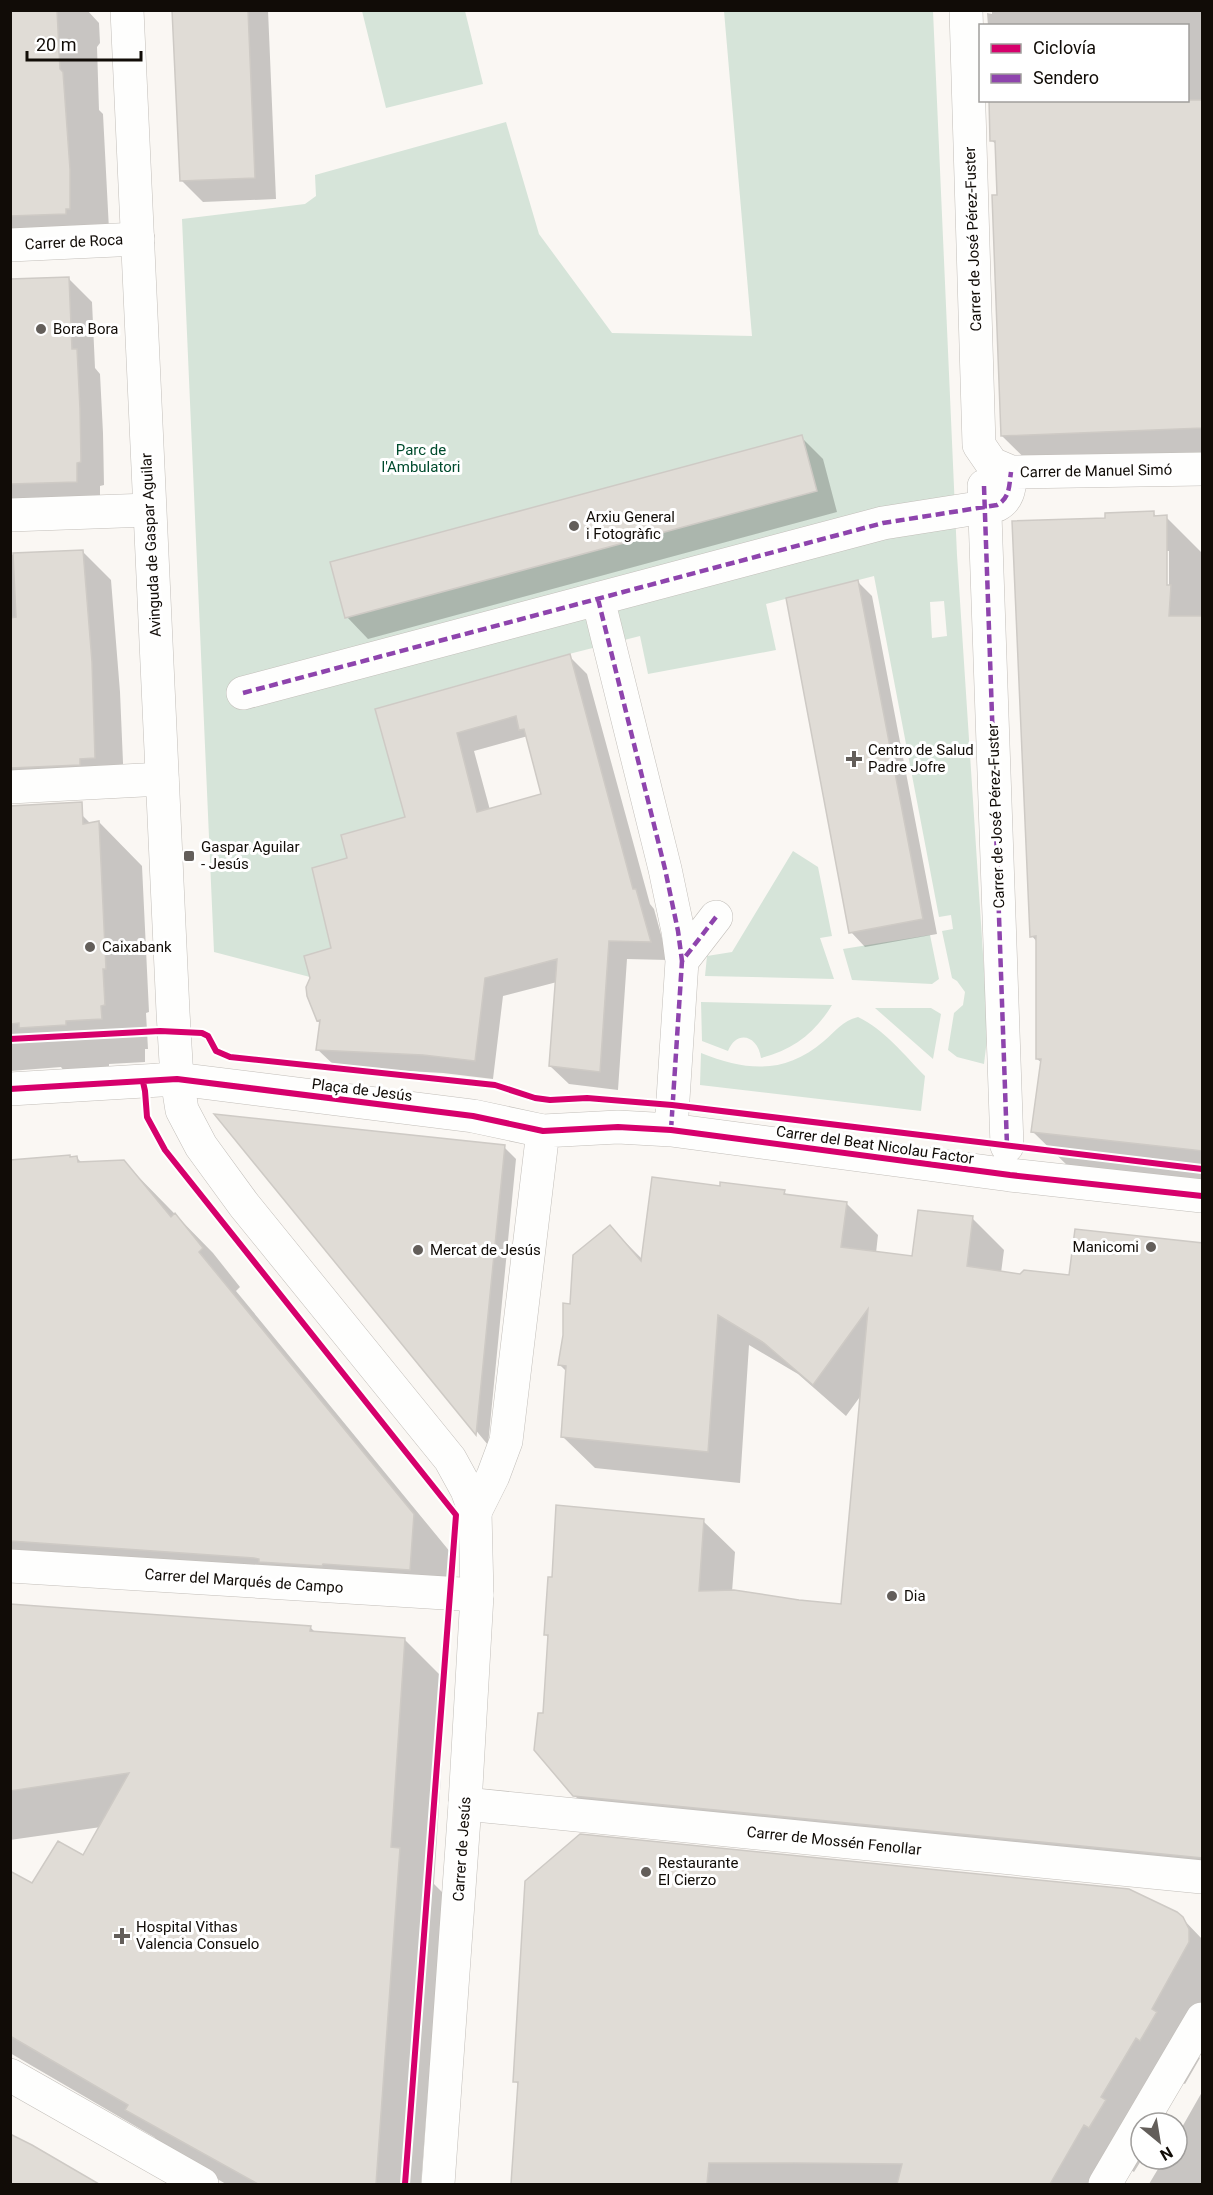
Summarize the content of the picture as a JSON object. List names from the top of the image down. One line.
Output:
{"streets":{"street":["Carrer de José Pérez-Fuster","Carrer de Roca","Carrer de Manuel Simó","Avinguda de Gaspar Aguilar","Plaça de Jesús","Carrer del Beat Nicolau Factor","Carrer del Marqués de Campo","Carrer de Mossén Fenollar","Carrer de Jesús"]},"crossings":[["Carrer de José Pérez-Fuster","Carrer de Manuel Simó"],["Carrer de Roca","Avinguda de Gaspar Aguilar"],["Avinguda de Gaspar Aguilar","Plaça de Jesús"],["Plaça de Jesús","Carrer del Beat Nicolau Factor"],["Carrer del Marqués de Campo","Carrer de Jesús"],["Carrer de Mossén Fenollar","Carrer de Jesús"]],"parks":["Parc de l'Ambulatori"],"places":{"other":["Bora Bora","Arxiu General i Fotogràfic","Caixabank","Manicomi","Mercat de Jesús","Dia","Restaurante El Cierzo"],"health":["Centro de Salud Padre Jofre","Hospital Vithas Valencia Consuelo"],"transit":["Gaspar Aguilar - Jesús"]},"legend":["Ciclovía","Sendero"],"scale_bar":"20 m","north":"bottom right"}
